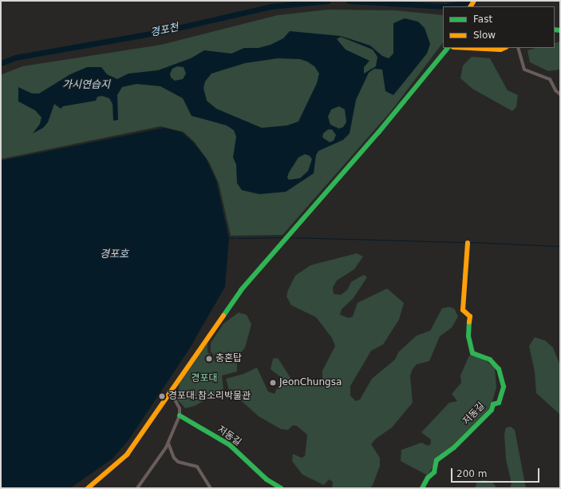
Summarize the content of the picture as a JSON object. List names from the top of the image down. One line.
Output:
{"streets":{"street":["저동길"]},"water":["경포천","가시연습지","경포호"],"parks":["경포대"],"places":["충혼탑","JeonChungsa","경포대.참소리박물관"],"legend":["Fast","Slow"],"scale_bar":"200 m"}
